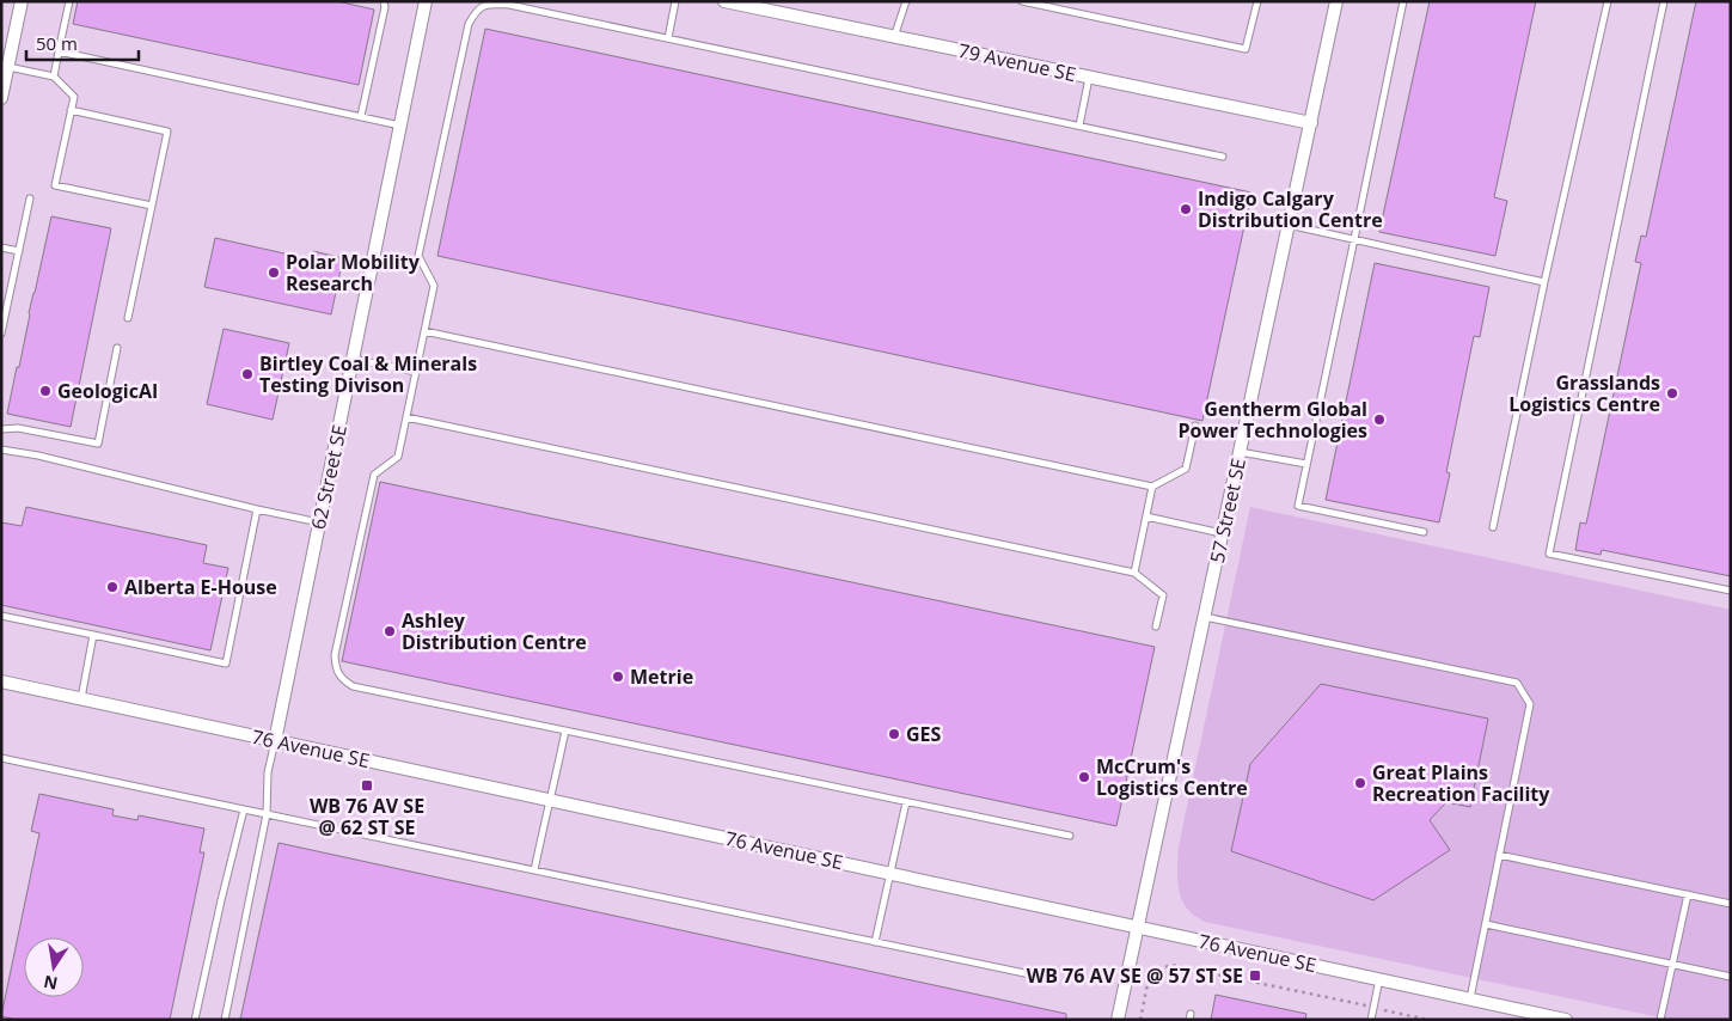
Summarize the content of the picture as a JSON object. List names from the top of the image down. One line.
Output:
{"streets":{"street":["79 Avenue SE","62 Street SE","57 Street SE","76 Avenue SE"]},"crossings":[["79 Avenue SE","57 Street SE"],["62 Street SE","76 Avenue SE"],["57 Street SE","76 Avenue SE"]],"places":{"other":["Indigo Calgary Distribution Centre","Polar Mobility Research","Birtley Coal & Minerals Testing Divison","GeologicAI","Grasslands Logistics Centre","Gentherm Global Power Technologies","Alberta E-House","Ashley Distribution Centre","Metrie","GES","McCrum's Logistics Centre","Great Plains Recreation Facility"],"transit":["WB 76 AV SE @ 62 ST SE","WB 76 AV SE @ 57 ST SE"]},"scale_bar":"50 m","north":"bottom"}
